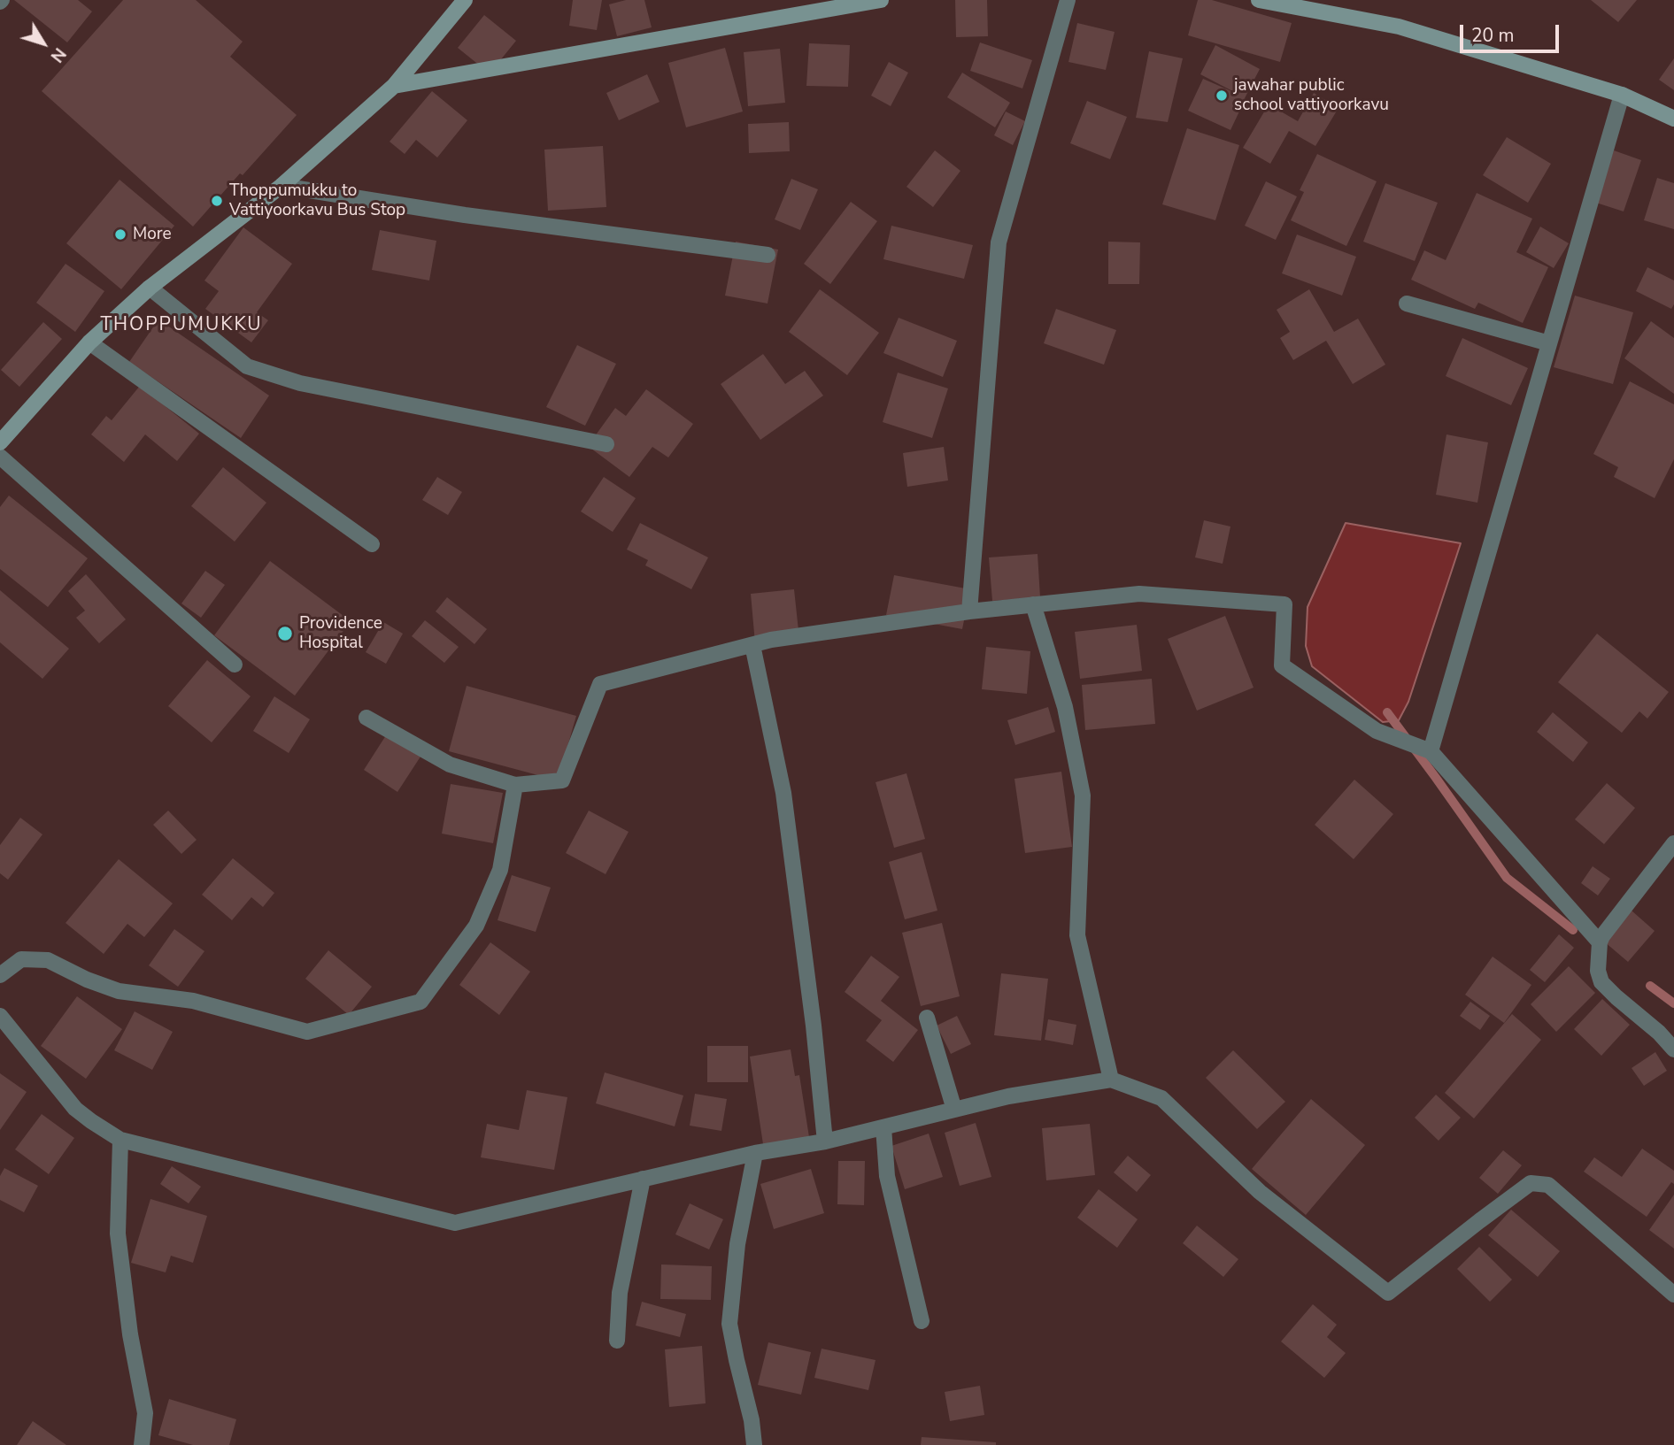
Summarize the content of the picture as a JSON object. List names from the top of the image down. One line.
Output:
{"districts":["THOPPUMUKKU"],"places":["jawahar public school vattiyoorkavu","Thoppumukku to Vattiyoorkavu Bus Stop","More","Providence Hospital"],"scale_bar":"20 m","north":"bottom right"}
